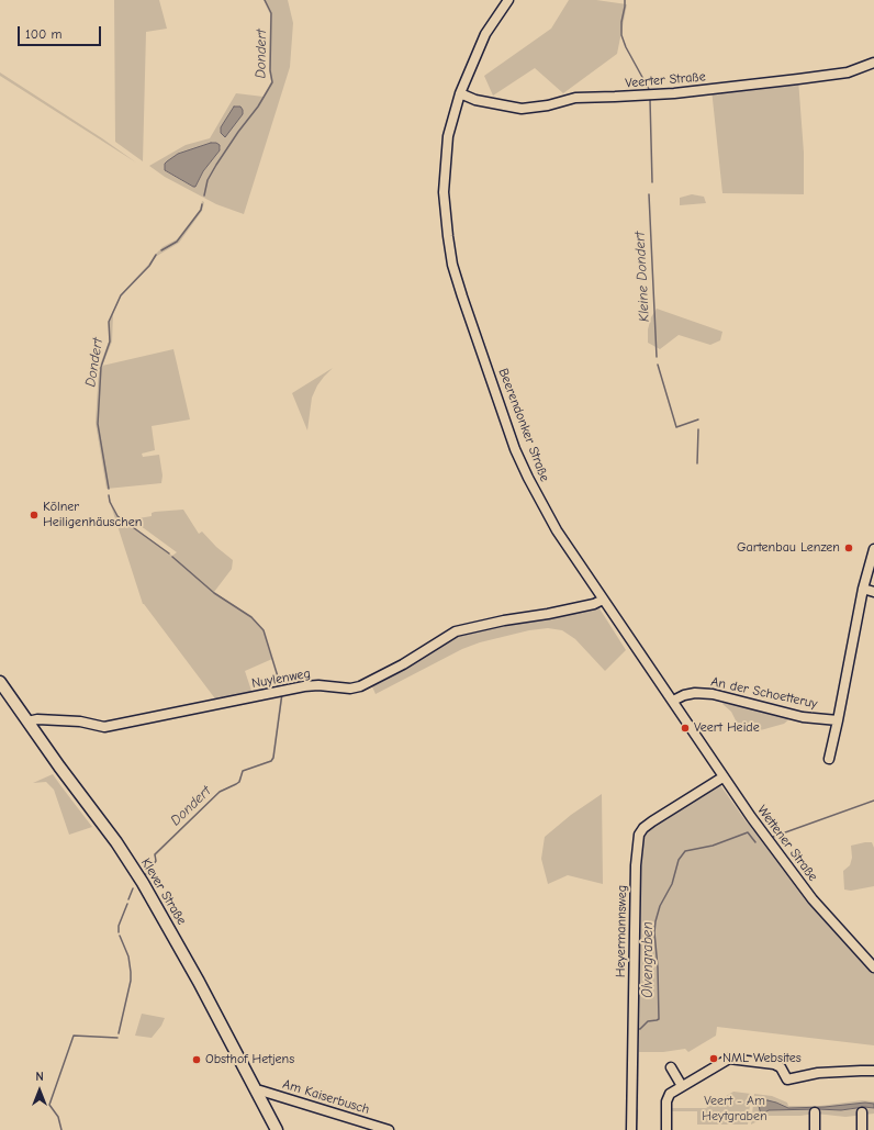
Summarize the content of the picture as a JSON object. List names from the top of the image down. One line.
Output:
{"streets":{"main road":["Klever Straße"],"street":["Veerter Straße","Beerendonker Straße","Nuylenweg","An der Schoetteruy","Wettener Straße","Heyermannsweg","Am Kaiserbusch"]},"crossings":[["Veerter Straße","Beerendonker Straße"],["Beerendonker Straße","Nuylenweg"],["Beerendonker Straße","An der Schoetteruy"],["Beerendonker Straße","Wettener Straße"],["Nuylenweg","Klever Straße"],["Wettener Straße","Heyermannsweg"],["Klever Straße","Am Kaiserbusch"]],"water":["Dondert","Kleine Dondert","Olvengraben"],"parks":["Veert - Am Heytgraben"],"places":["Kölner Heiligenhäuschen","Gartenbau Lenzen","Veert Heide","NML Websites","Obsthof Hetjens"],"scale_bar":"100 m","north":"top"}
